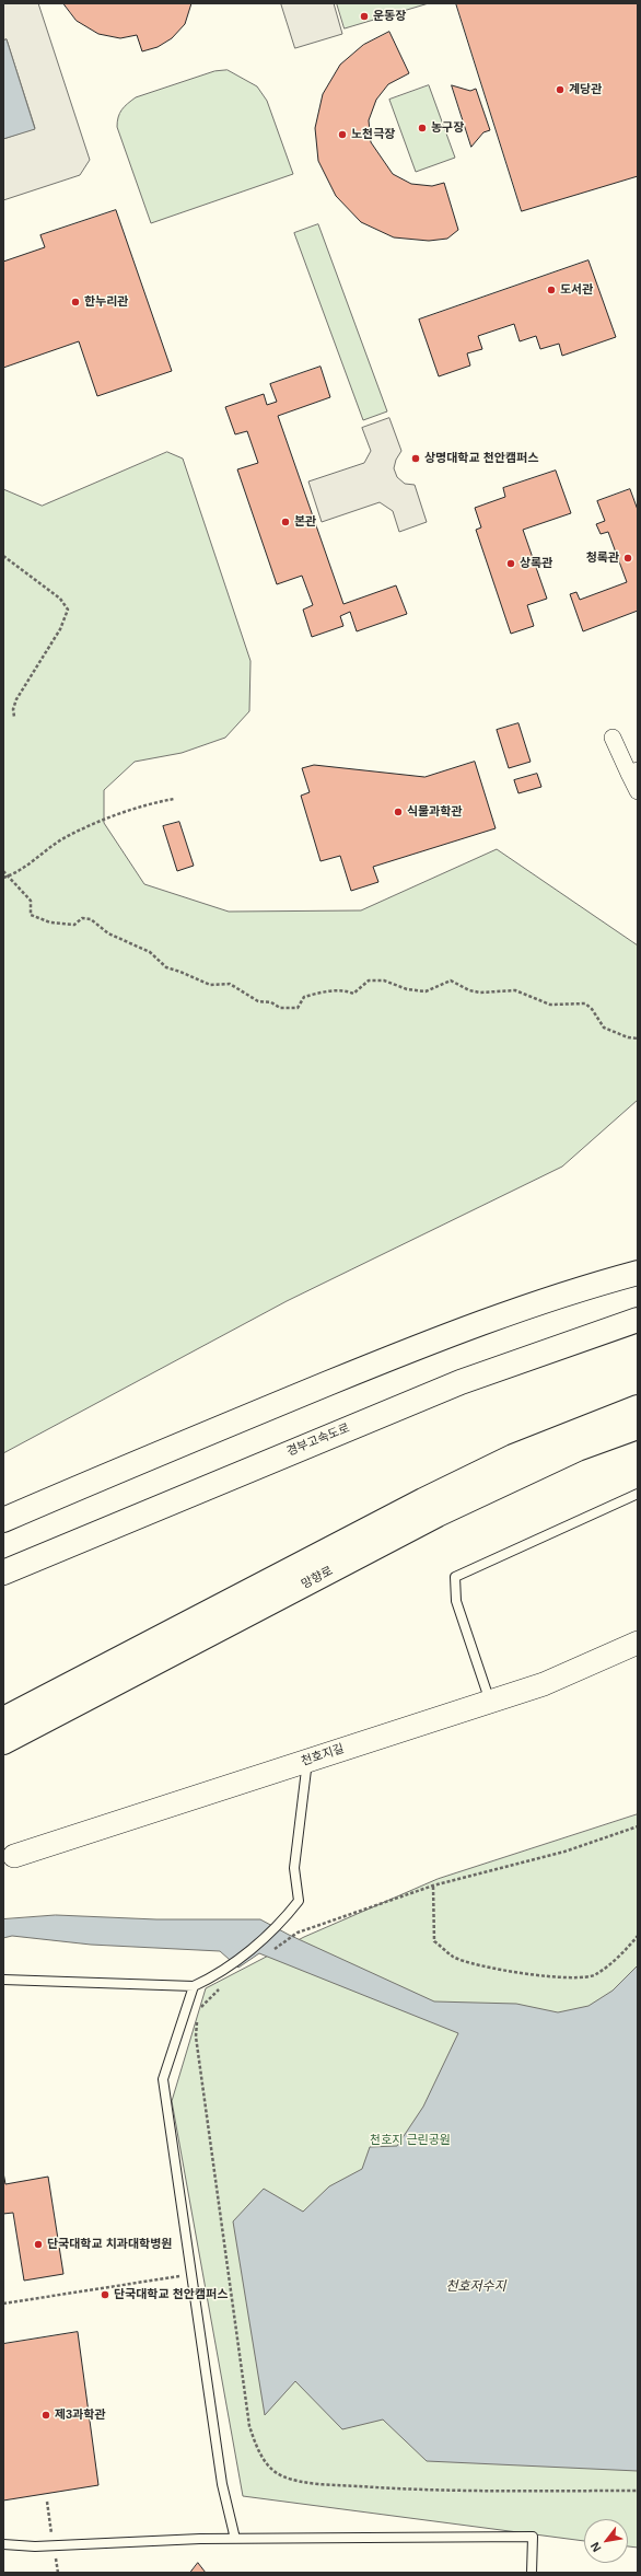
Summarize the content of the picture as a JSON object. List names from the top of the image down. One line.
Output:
{"streets":{"main road":["경부고속도로","망향로"],"street":["천호지길"]},"water":["천호저수지"],"parks":["천호지 근린공원"],"places":["운동장","계당관","농구장","노천극장","도서관","한누리관","상명대학교 천안캠퍼스","본관","청록관","상록관","식물과학관","단국대학교 치과대학병원","단국대학교 천안캠퍼스","제3과학관"],"north":"bottom left"}
